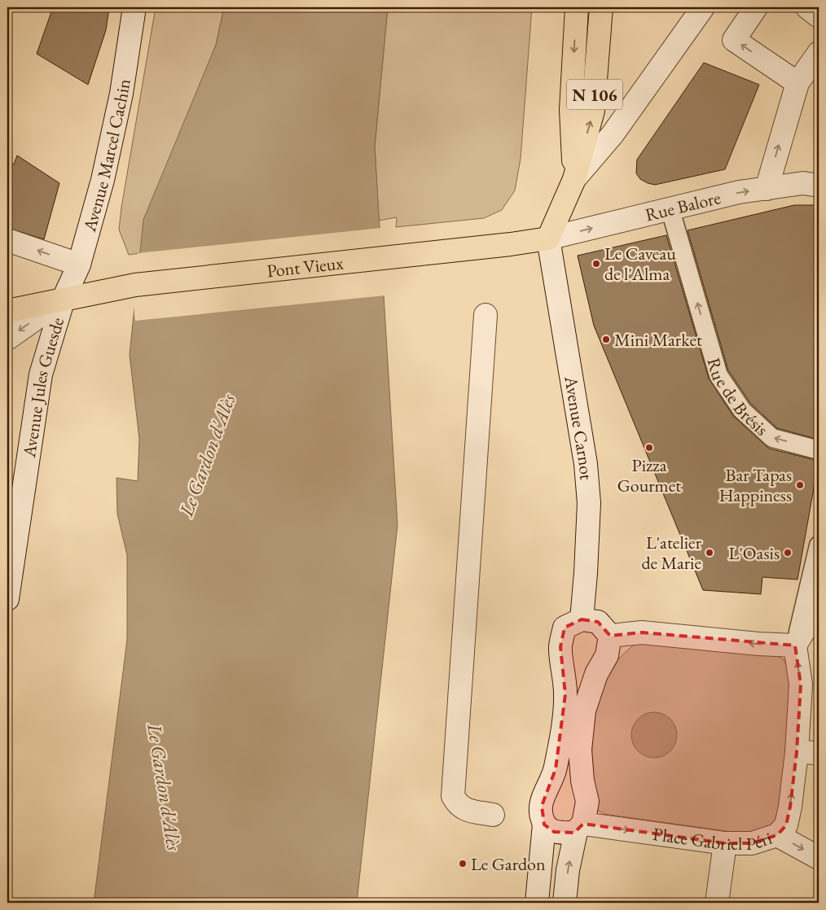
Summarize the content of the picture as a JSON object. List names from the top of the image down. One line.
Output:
{"streets":{"main road":["N 106","Pont Vieux"],"street":["Avenue Marcel Cachin","Rue Balore","Avenue Jules Guesde","Rue de Brésis","Avenue Carnot","Place Gabriel Péri"]},"crossings":[["N 106","Rue Balore"],["N 106","Pont Vieux"],["N 106","Avenue Carnot"],["Avenue Marcel Cachin","Pont Vieux"],["Avenue Marcel Cachin","Avenue Jules Guesde"],["Rue Balore","Pont Vieux"],["Rue Balore","Rue de Brésis"],["Rue Balore","Avenue Carnot"],["Pont Vieux","Avenue Jules Guesde"],["Pont Vieux","Avenue Carnot"]],"one_way":["Rue Balore","Rue de Brésis"],"water":["Le Gardon d'Alès"],"places":["Le Caveau de l'Alma","Mini Market","Pizza Gourmet","Bar Tapas Happiness","L'atelier de Marie","L'Oasis","Le Gardon"]}
